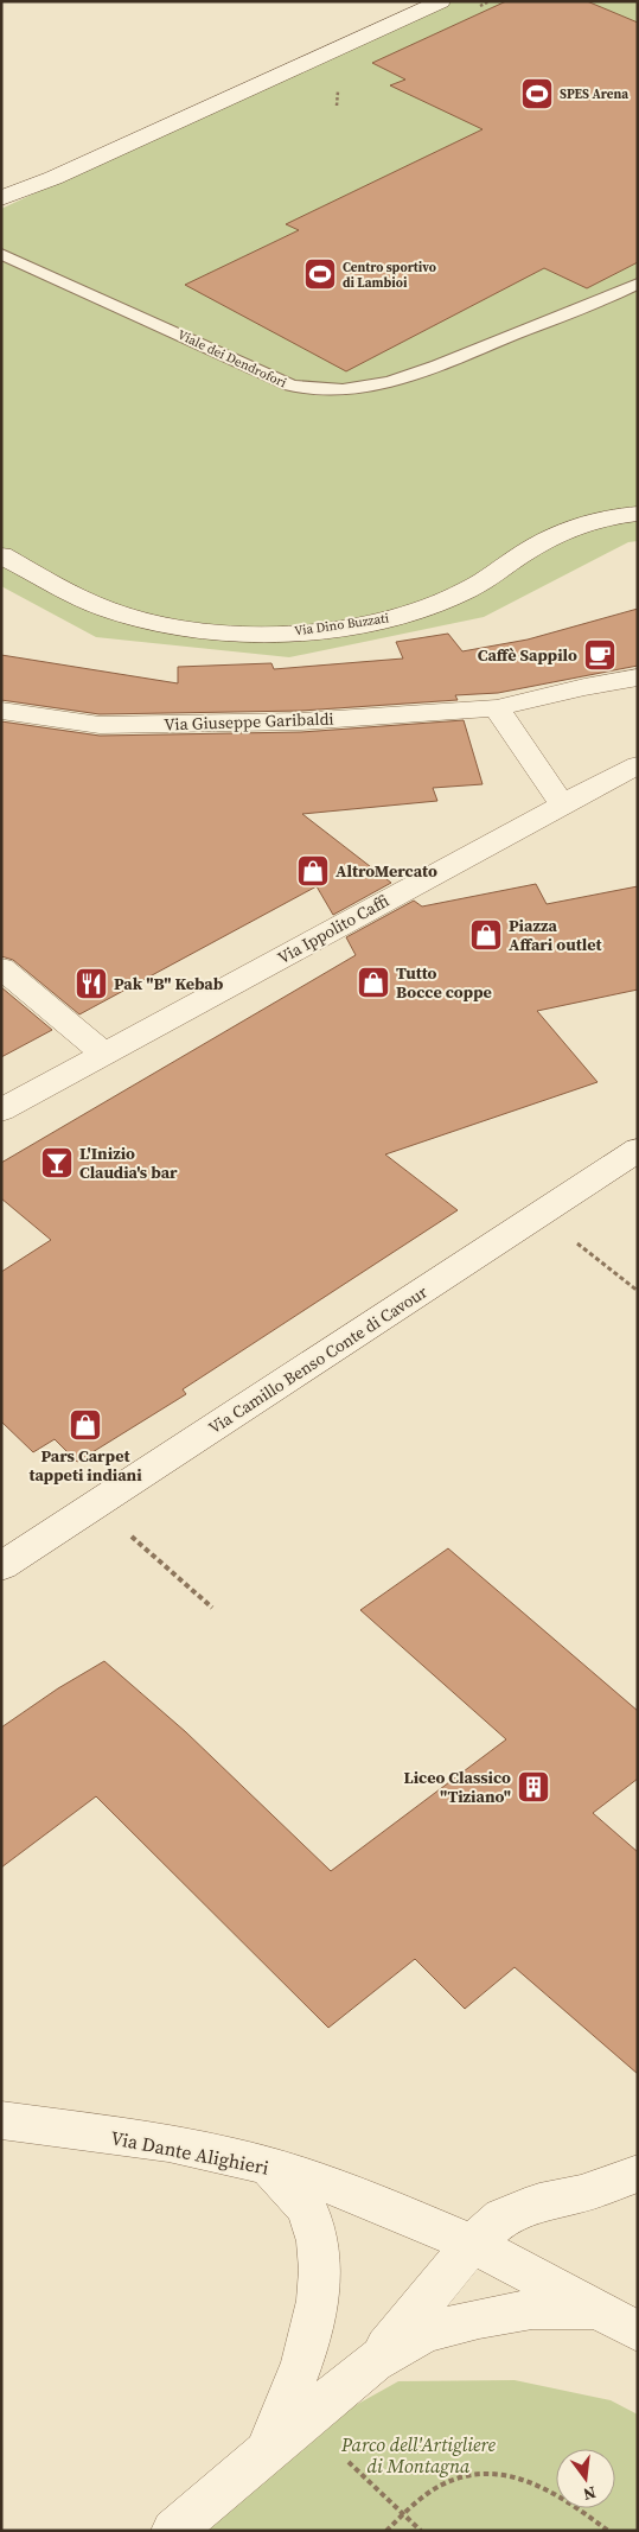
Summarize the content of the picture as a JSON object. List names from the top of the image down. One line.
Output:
{"streets":{"street":["Via Dino Buzzati","Via Giuseppe Garibaldi","Via Ippolito Caffi","Via Camillo Benso Conte di Cavour","Via Dante Alighieri"],"lane":["Viale dei Dendrofori"]},"parks":["Parco dell'Artigliere di Montagna"],"places":{"sports":["SPES Arena","Centro sportivo di Lambioi"],"cafe":["Caffè Sappilo"],"shop":["AltroMercato","Piazza Affari outlet","Tutto Bocce coppe","Pars Carpet tappeti indiani"],"restaurant":["Pak \"B\" Kebab"],"bar":["L'Inizio Claudia's bar"],"building":["Liceo Classico \"Tiziano\""]},"north":"bottom"}
